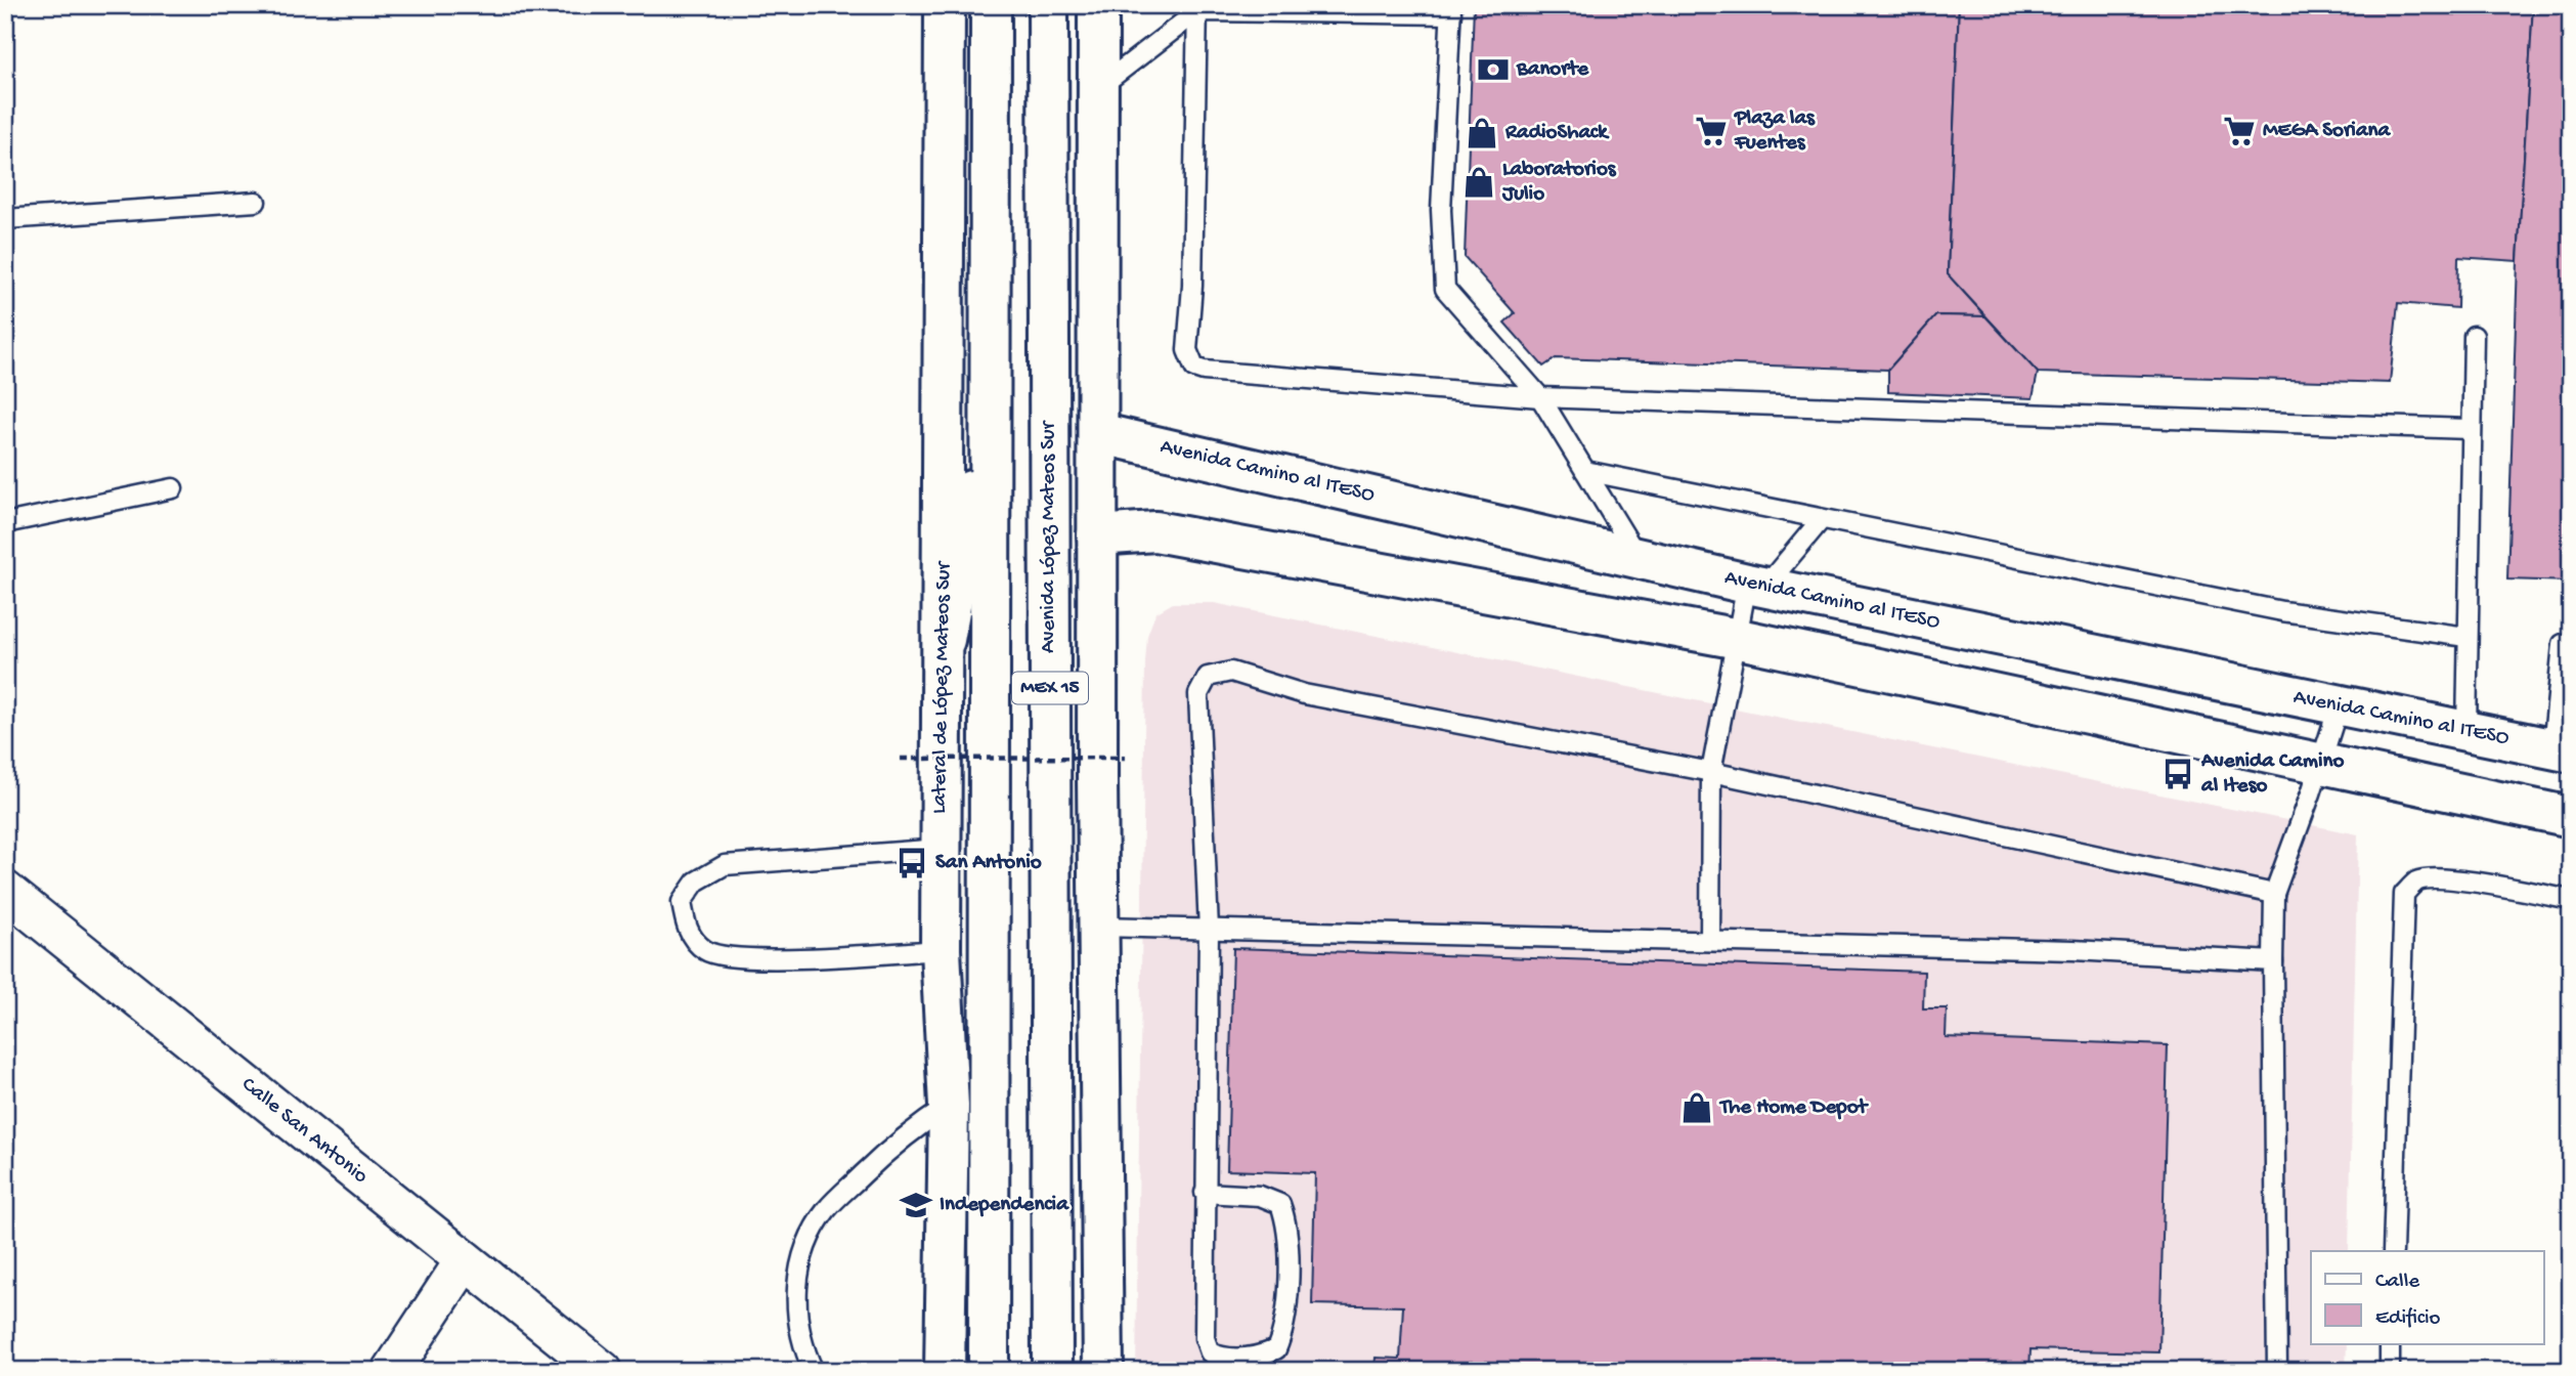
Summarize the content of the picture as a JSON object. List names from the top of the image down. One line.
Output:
{"streets":{"main road":["Avenida Camino al ITESO","Avenida López Mateos Sur","Lateral de López Mateos Sur","MEX 15"],"street":["Calle San Antonio"]},"places":{"bank":["Banorte"],"supermarket":["Plaza las Fuentes","MEGA Soriana"],"shop":["RadioShack","Laboratorios Julio","The Home Depot"],"bus stop":["Avenida Camino al Iteso","San Antonio"],"school or university":["Independencia"]},"legend":["Calle","Edificio"]}
